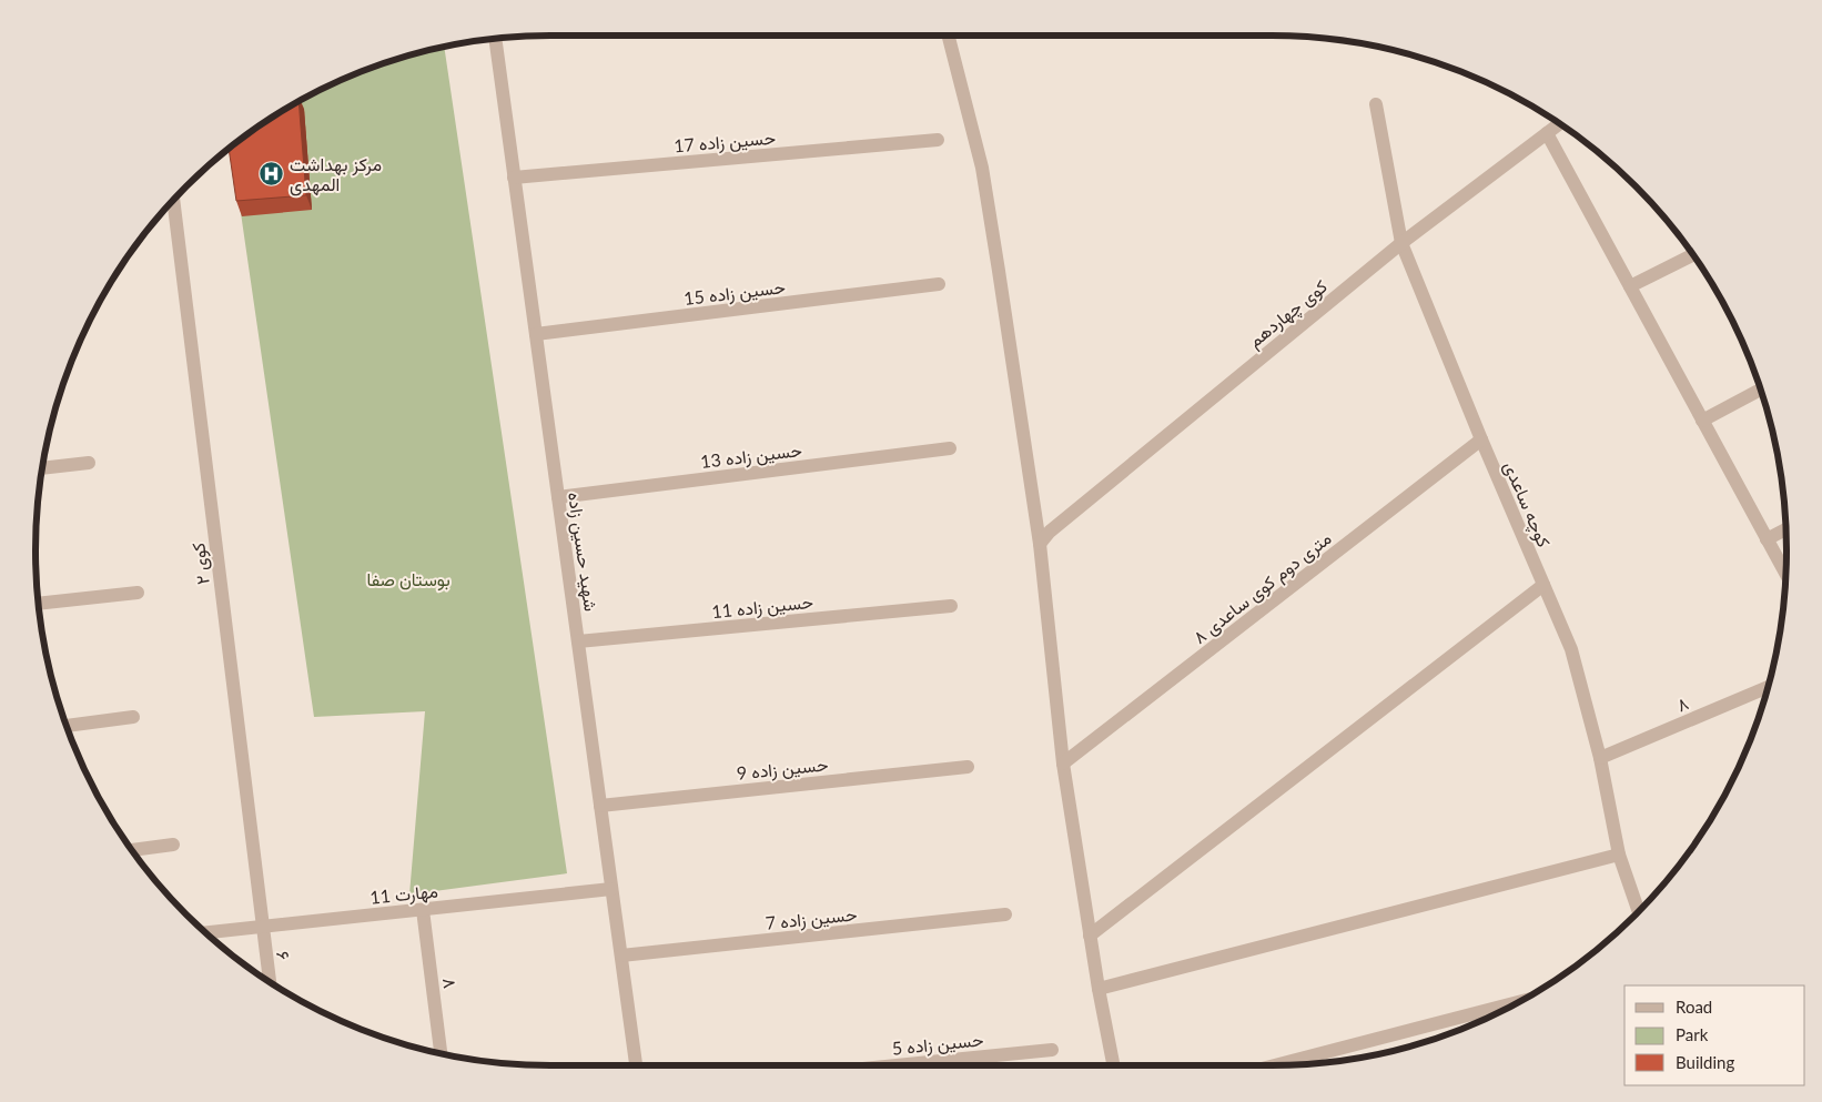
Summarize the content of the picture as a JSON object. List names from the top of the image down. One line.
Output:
{"streets":{"street":["حسین زاده 17","حسین زاده 15","کوی چهاردهم","حسین زاده 13","کوچه ساعدی","شهید حسین زاده","کوی ۲","۸ متری دوم کوی ساعدی","حسین زاده 11","۸","حسین زاده 9","مهارت 11","حسین زاده 7","۶","حسین زاده 5"]},"crossings":[["حسین زاده 17","شهید حسین زاده"],["حسین زاده 15","شهید حسین زاده"],["کوی چهاردهم","کوچه ساعدی"],["حسین زاده 13","شهید حسین زاده"],["کوچه ساعدی","۸ متری دوم کوی ساعدی"],["کوچه ساعدی","۸"],["شهید حسین زاده","حسین زاده 11"],["شهید حسین زاده","حسین زاده 9"],["شهید حسین زاده","مهارت 11"],["شهید حسین زاده","حسین زاده 7"],["کوی ۲","مهارت 11"],["کوی ۲","۶"],["۸","مهارت 11"],["مهارت 11","۶"]],"parks":["بوستان صفا"],"places":{"hospital":["مرکز بهداشت المهدی"]},"legend":["Road","Park","Building"]}
